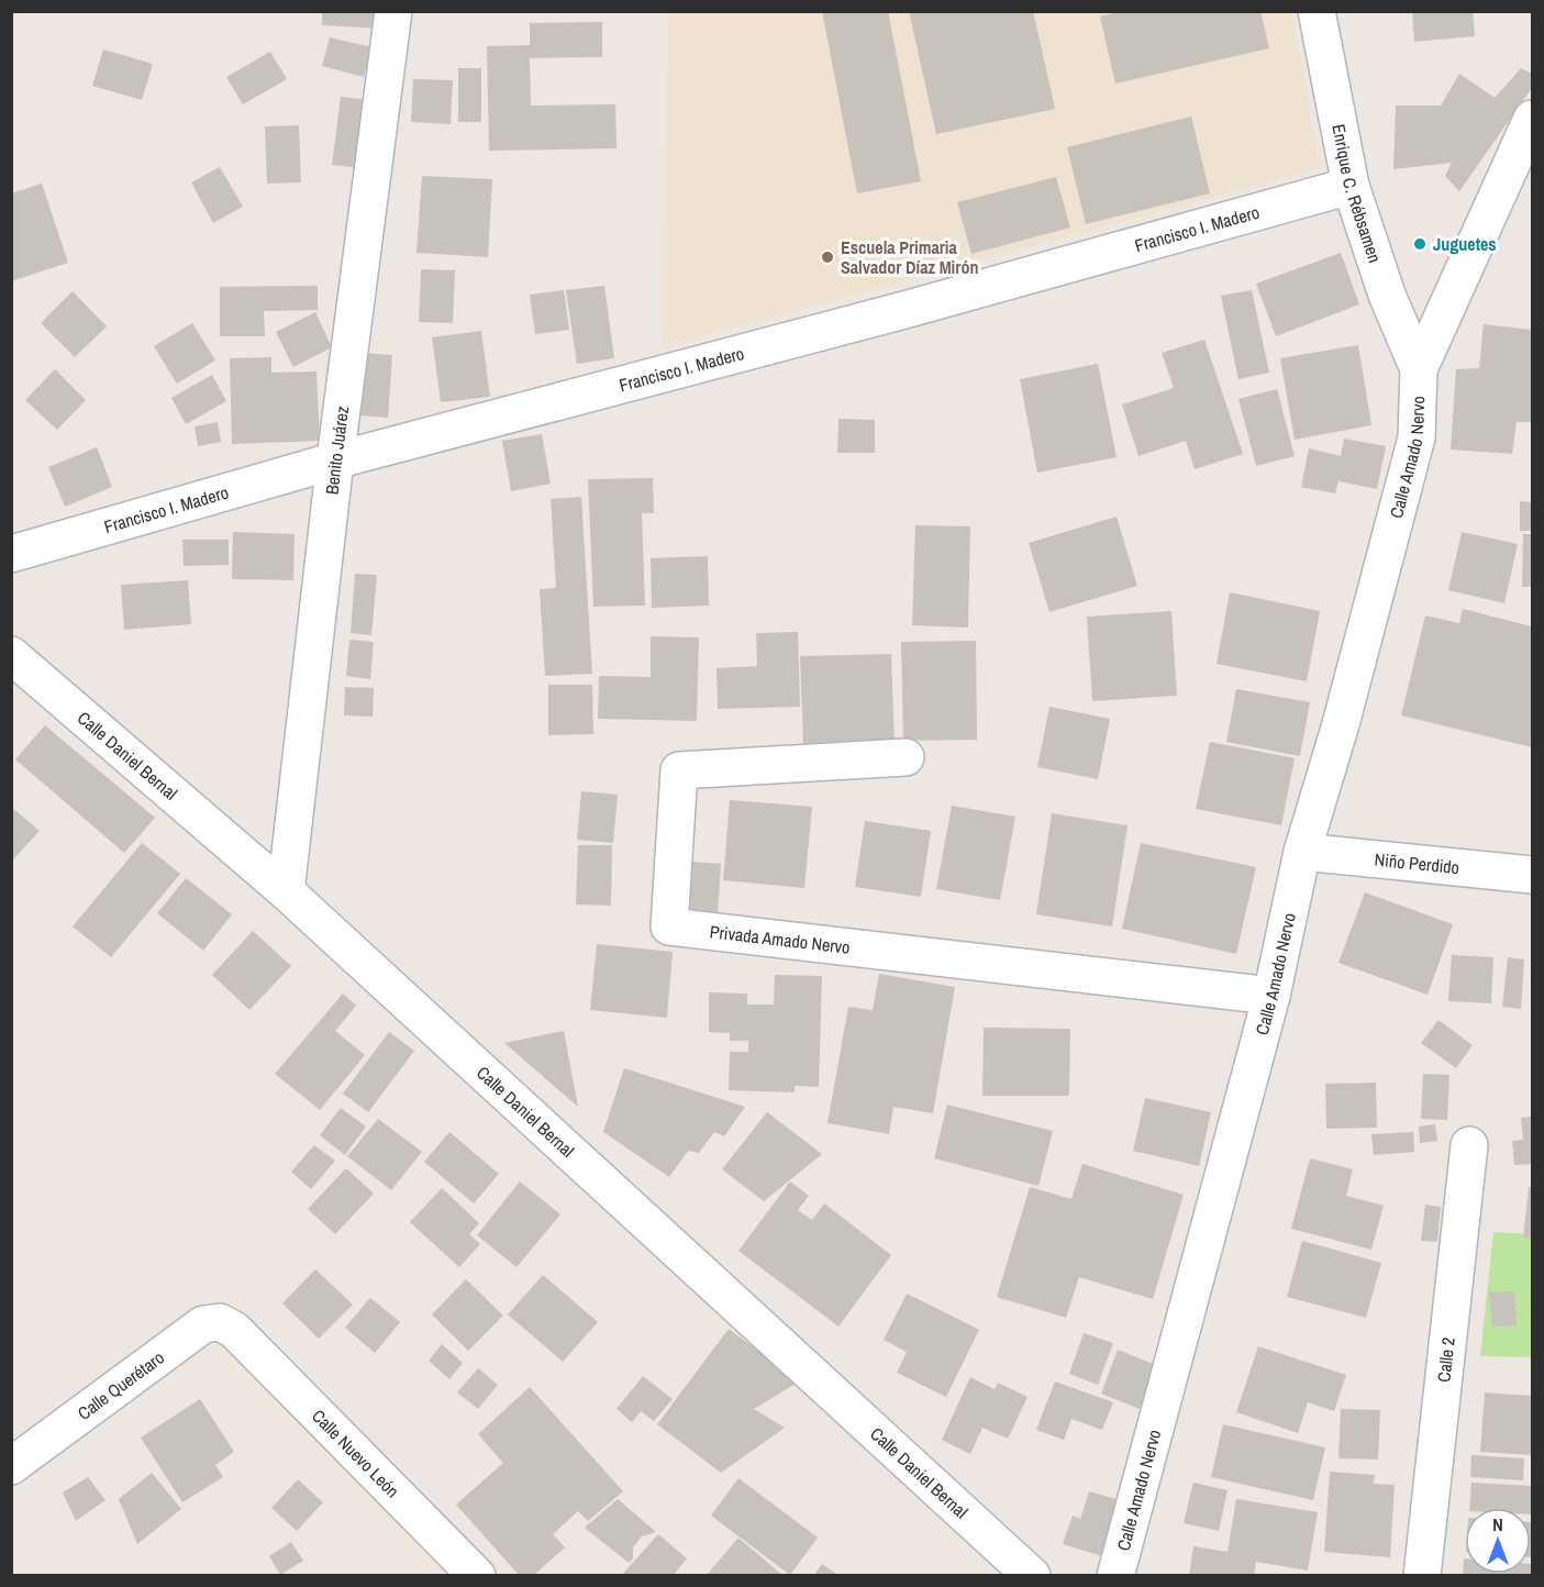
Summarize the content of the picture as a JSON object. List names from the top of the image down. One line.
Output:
{"streets":{"street":["Enrique C. Rébsamen","Francisco I. Madero","Benito Juárez","Calle Amado Nervo","Calle Daniel Bernal","Niño Perdido","Privada Amado Nervo","Calle 2","Calle Querétaro","Calle Nuevo León"]},"crossings":[["Enrique C. Rébsamen","Francisco I. Madero"],["Enrique C. Rébsamen","Calle Amado Nervo"],["Francisco I. Madero","Benito Juárez"],["Benito Juárez","Calle Daniel Bernal"],["Calle Amado Nervo","Niño Perdido"],["Calle Amado Nervo","Privada Amado Nervo"],["Calle Querétaro","Calle Nuevo León"]],"places":["Juguetes","Escuela Primaria Salvador Díaz Mirón"],"north":"top"}
